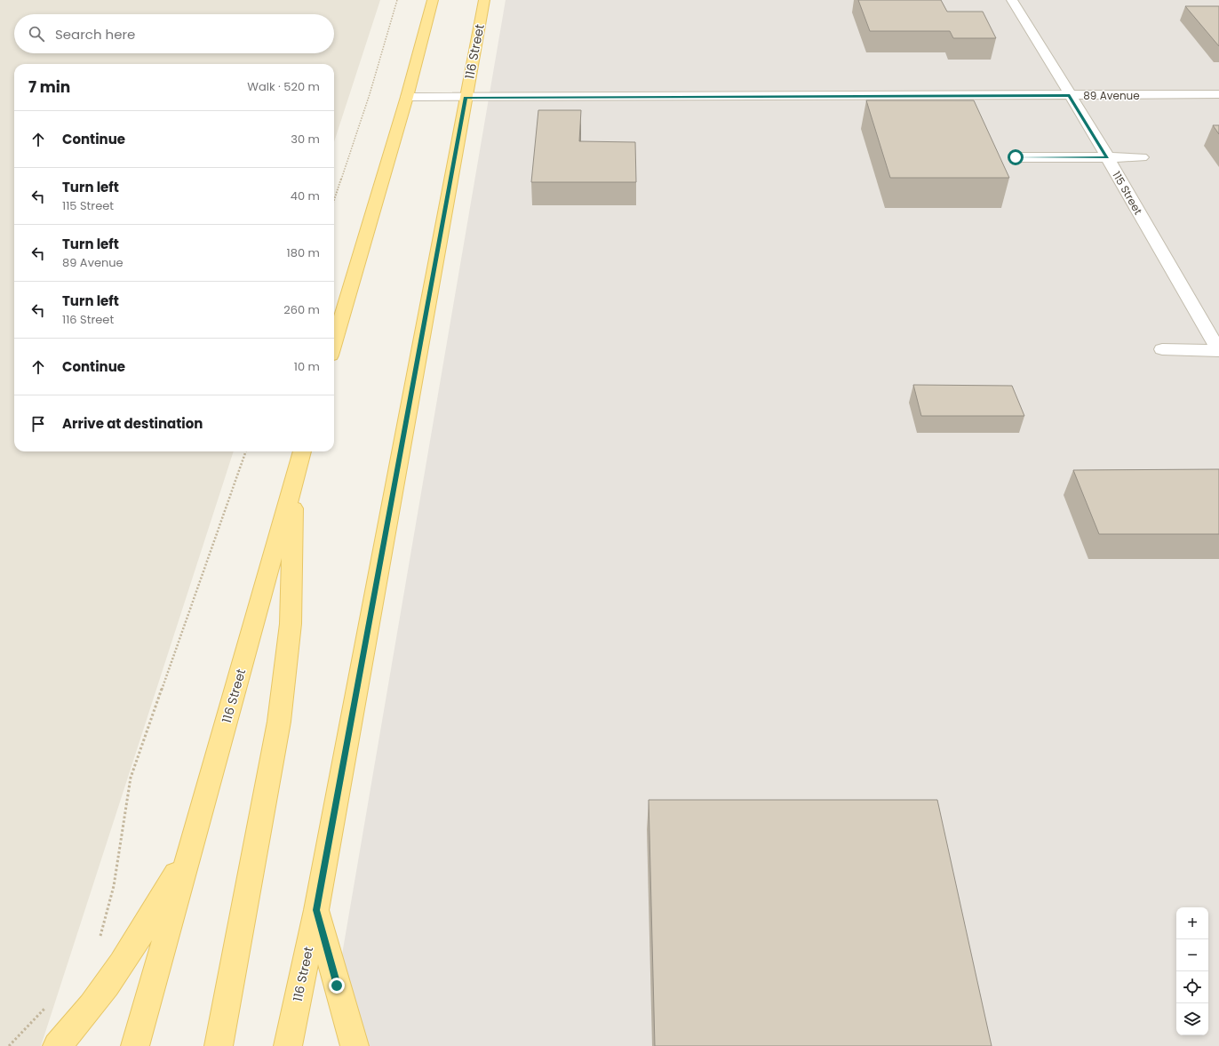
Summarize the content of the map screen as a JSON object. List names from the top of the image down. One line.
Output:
{"streets":{"main road":["116 Street"],"street":["89 Avenue","115 Street"]},"crossings":[["116 Street","89 Avenue"],["89 Avenue","115 Street"]],"page":{"search":"Search here","heading":["7 min","Walk · 520 m"],"list":[["Continue","30 m"],["Turn left","115 Street","40 m"],["Turn left","89 Avenue","180 m"],["Turn left","116 Street","260 m"],["Continue","10 m"],"Arrive at destination"],"map_buttons":["+","−"]}}
